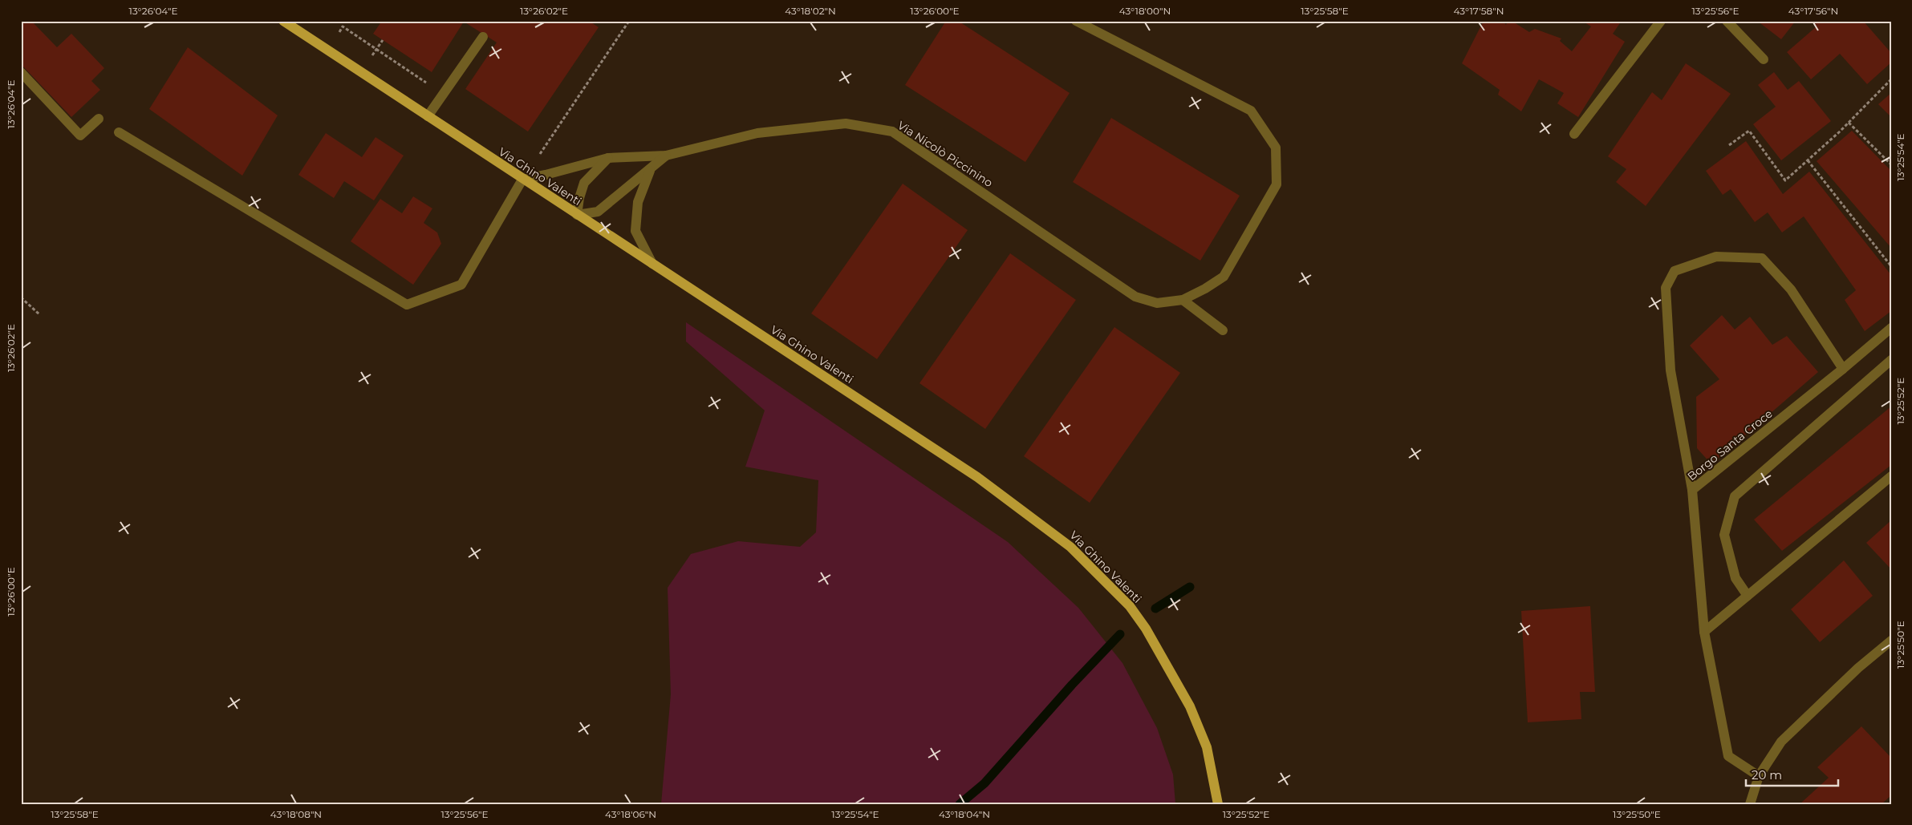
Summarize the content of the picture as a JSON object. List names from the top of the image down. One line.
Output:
{"streets":{"main road":["Via Ghino Valenti"],"street":["Via Nicolò Piccinino","Borgo Santa Croce"]},"crossings":[["Via Nicolò Piccinino","Via Ghino Valenti"]],"scale_bar":"20 m","coordinates":["13°26'04\"E","13°26'02\"E","43°18'02\"N","13°26'00\"E","43°18'00\"N","13°25'58\"E","43°17'58\"N","13°25'56\"E","43°17'56\"N","13°25'54\"E","13°25'52\"E","13°25'50\"E","43°18'08\"N","43°18'06\"N","43°18'04\"N"]}
